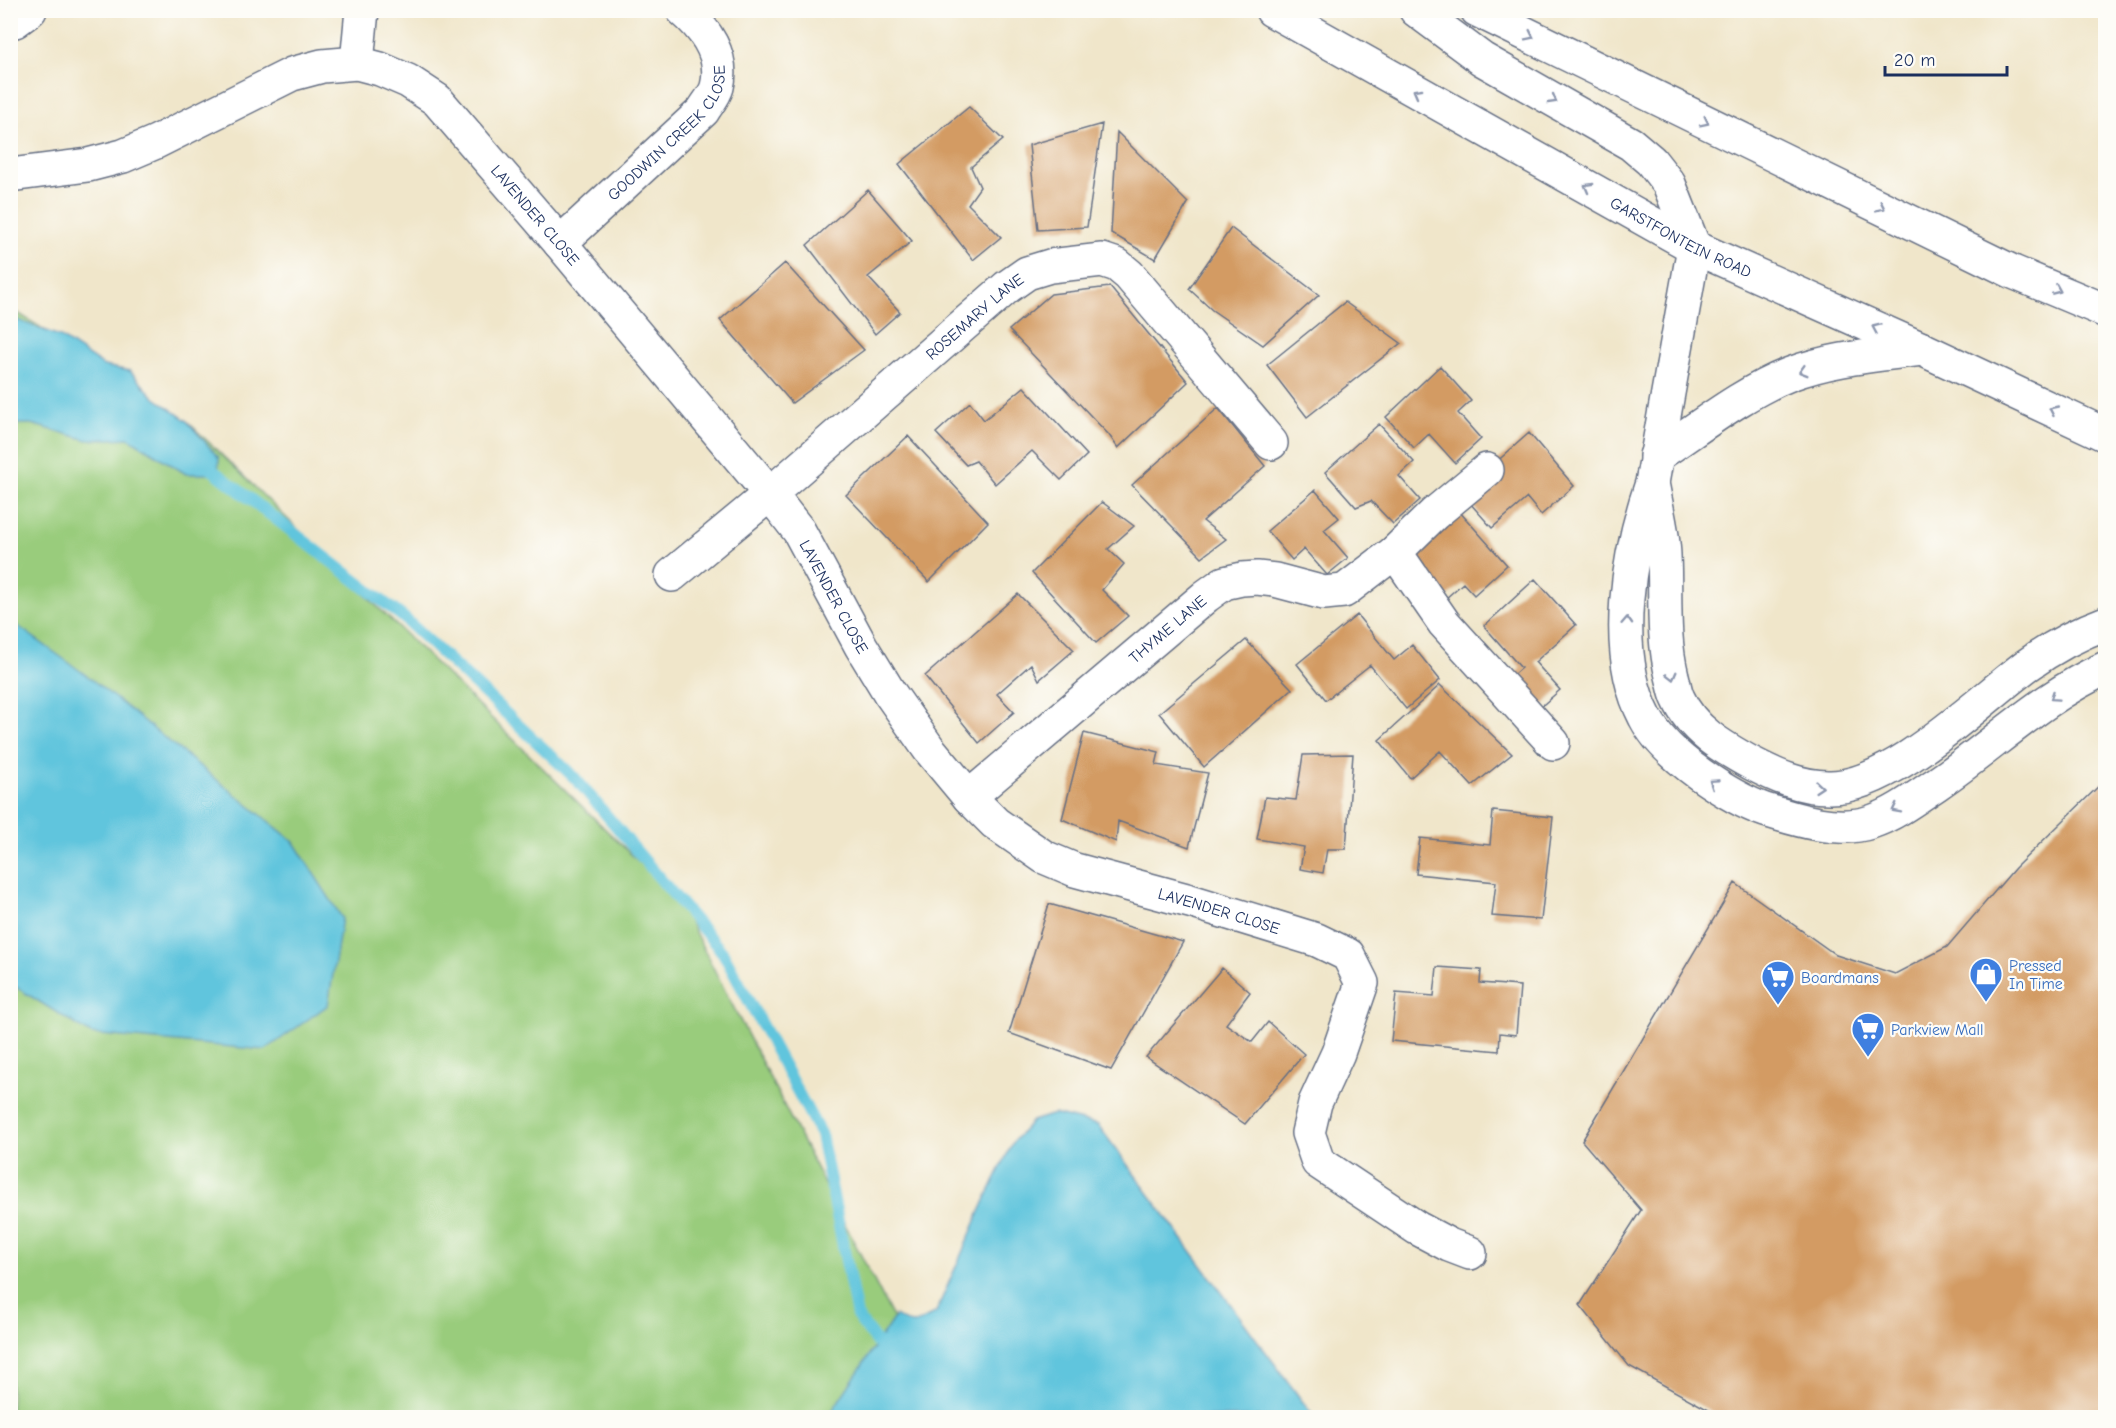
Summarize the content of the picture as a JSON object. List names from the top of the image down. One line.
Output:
{"streets":{"street":["GOODWIN CREEK CLOSE","LAVENDER CLOSE","GARSTFONTEIN ROAD","ROSEMARY LANE","THYME LANE"]},"crossings":[["GOODWIN CREEK CLOSE","LAVENDER CLOSE"],["LAVENDER CLOSE","ROSEMARY LANE"],["LAVENDER CLOSE","THYME LANE"]],"places":{"shop":["Pressed In Time"],"supermarket":["Boardmans","Parkview Mall"]},"scale_bar":"20 m"}
